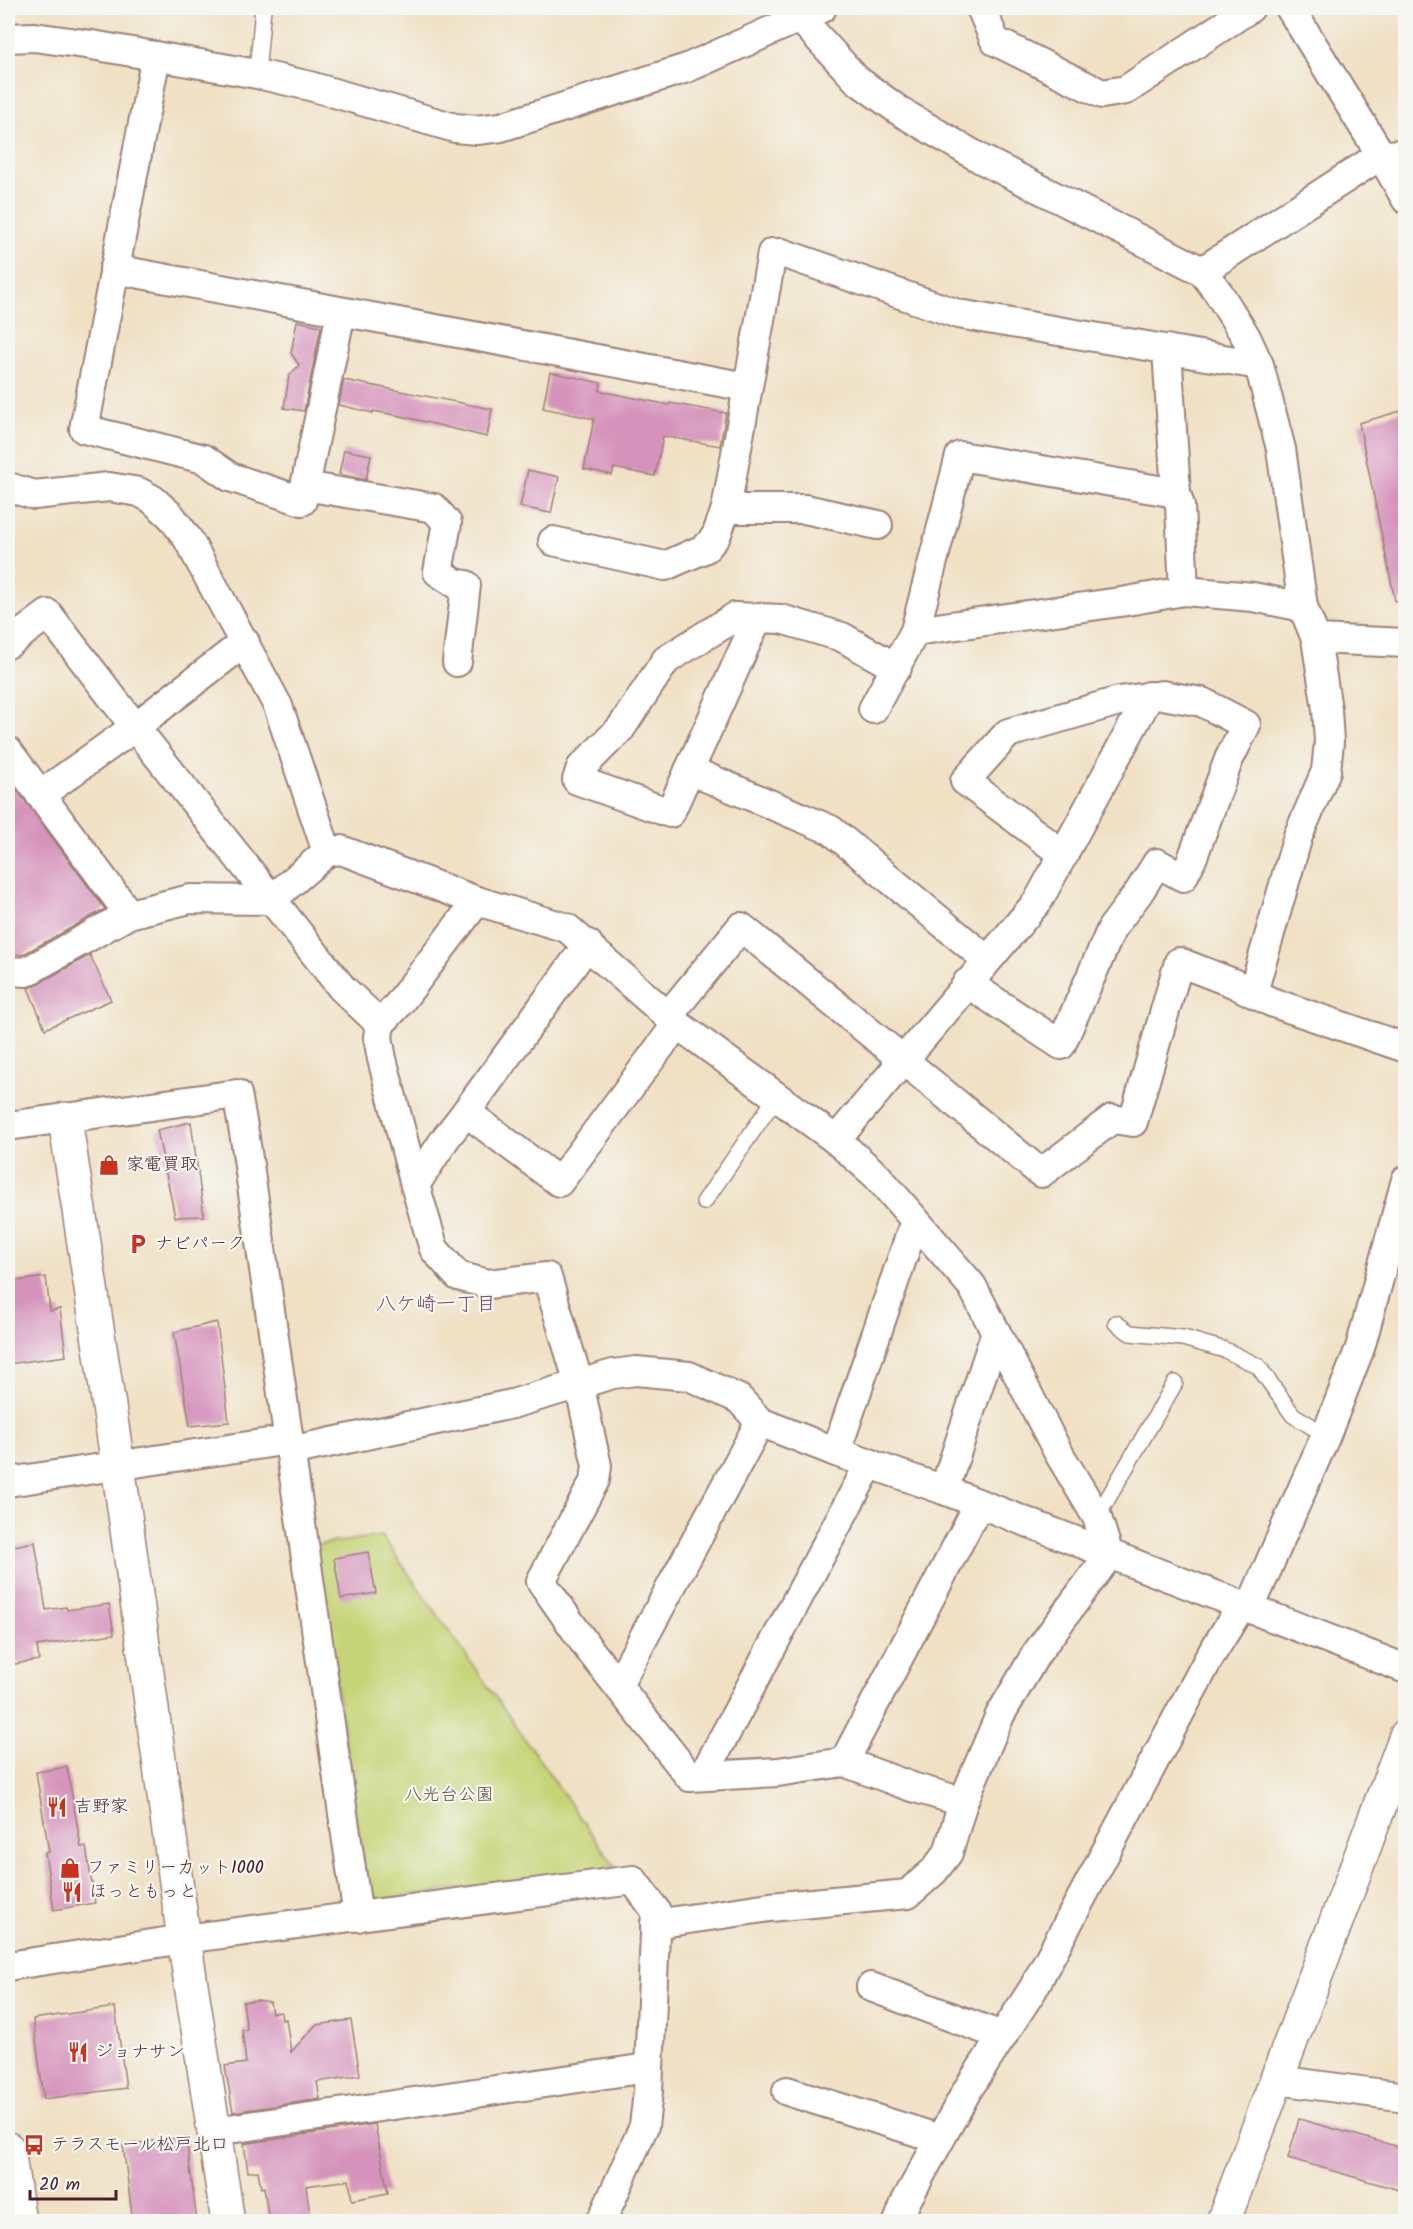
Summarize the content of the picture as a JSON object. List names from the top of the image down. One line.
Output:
{"districts":["八ケ崎一丁目"],"parks":["八光台公園"],"places":{"shop":["家電買取","ファミリーカット1000"],"parking":["ナビパーク"],"restaurant":["吉野家","ほっともっと","ジョナサン"],"bus stop":["テラスモール松戸北口"]},"scale_bar":"20 m"}
